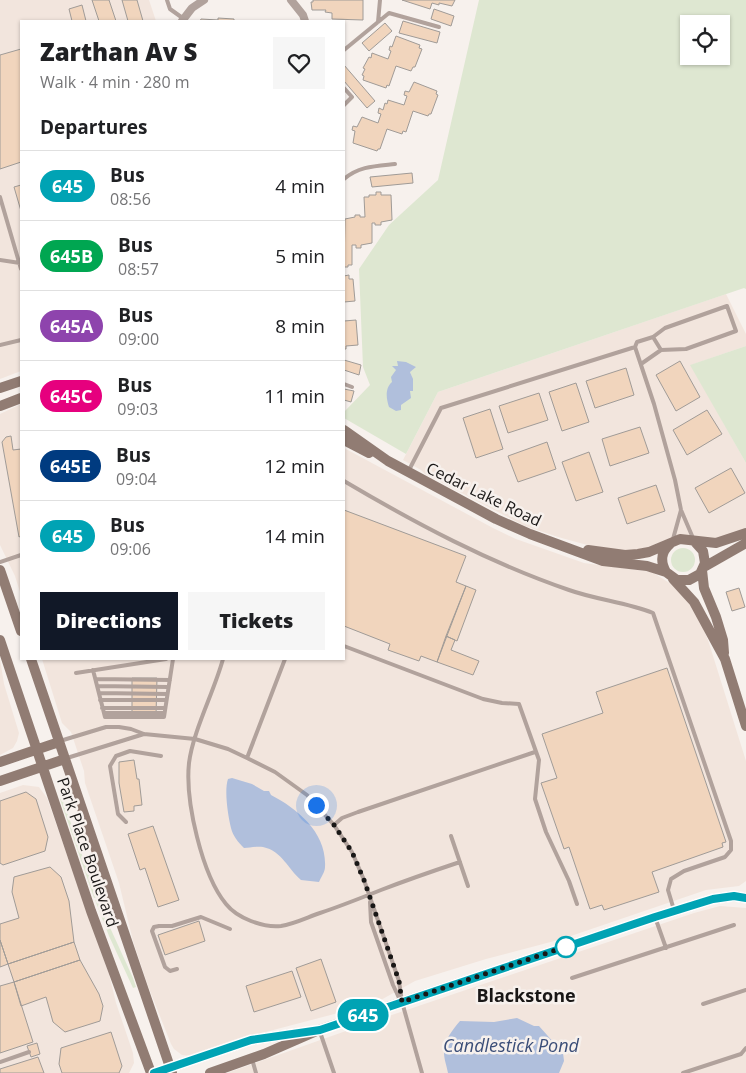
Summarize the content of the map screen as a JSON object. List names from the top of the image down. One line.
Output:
{"streets":{"street":["Cedar Lake Road","Park Place Boulevard"]},"districts":["Blackstone"],"water":["Candlestick Pond"],"lines":["bus line 645"],"page":{"on_map":"645","heading":[["Zarthan Av S","Walk · 4 min · 280 m"],"Departures"],"list":[{"mark":"645","name":"Bus","note":"08:56","value":"4 min"},{"mark":"645B","name":"Bus","note":"08:57","value":"5 min"},{"mark":"645A","name":"Bus","note":"09:00","value":"8 min"},{"mark":"645C","name":"Bus","note":"09:03","value":"11 min"},{"mark":"645E","name":"Bus","note":"09:04","value":"12 min"},{"mark":"645","name":"Bus","note":"09:06","value":"14 min"}],"buttons":["Directions","Tickets"]}}
